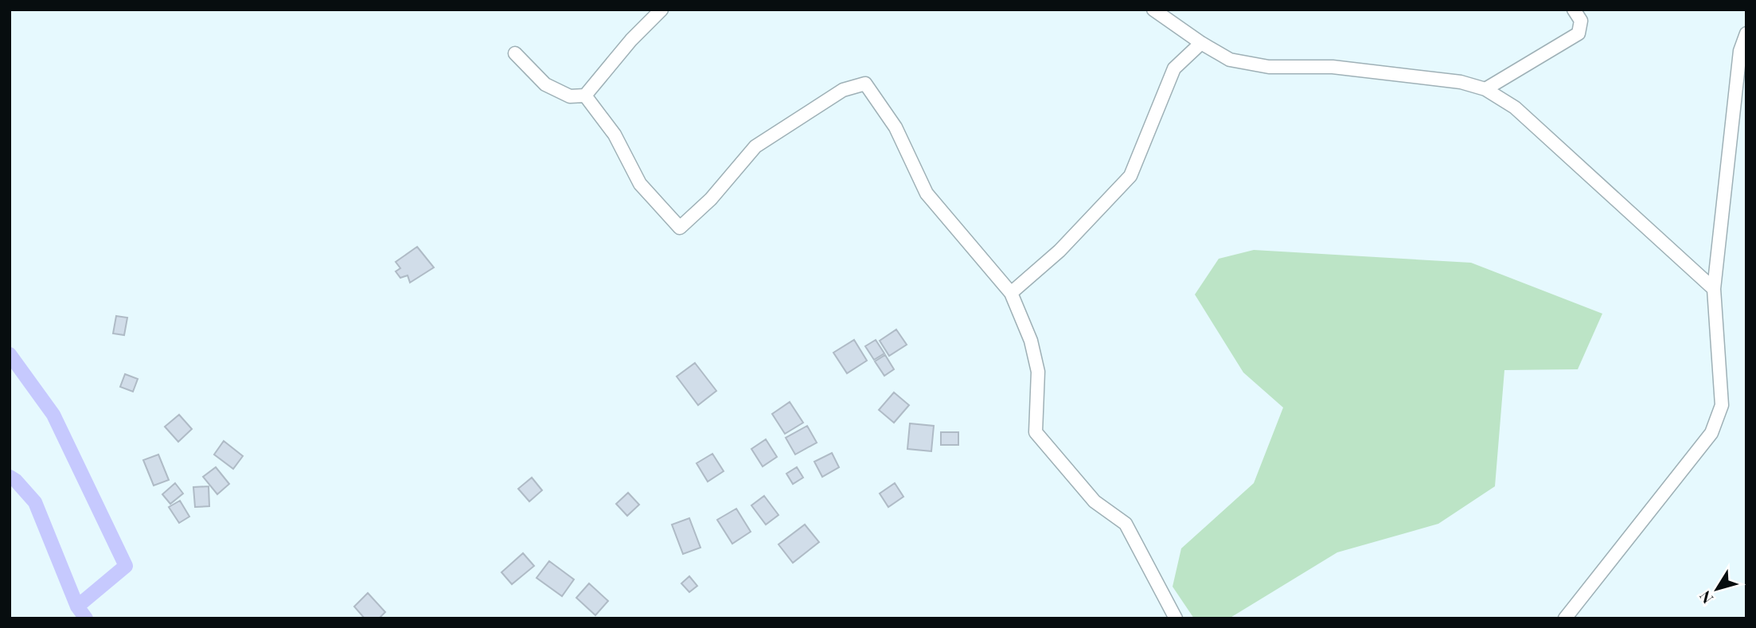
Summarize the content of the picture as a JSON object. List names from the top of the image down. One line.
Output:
{"north":"bottom left"}
